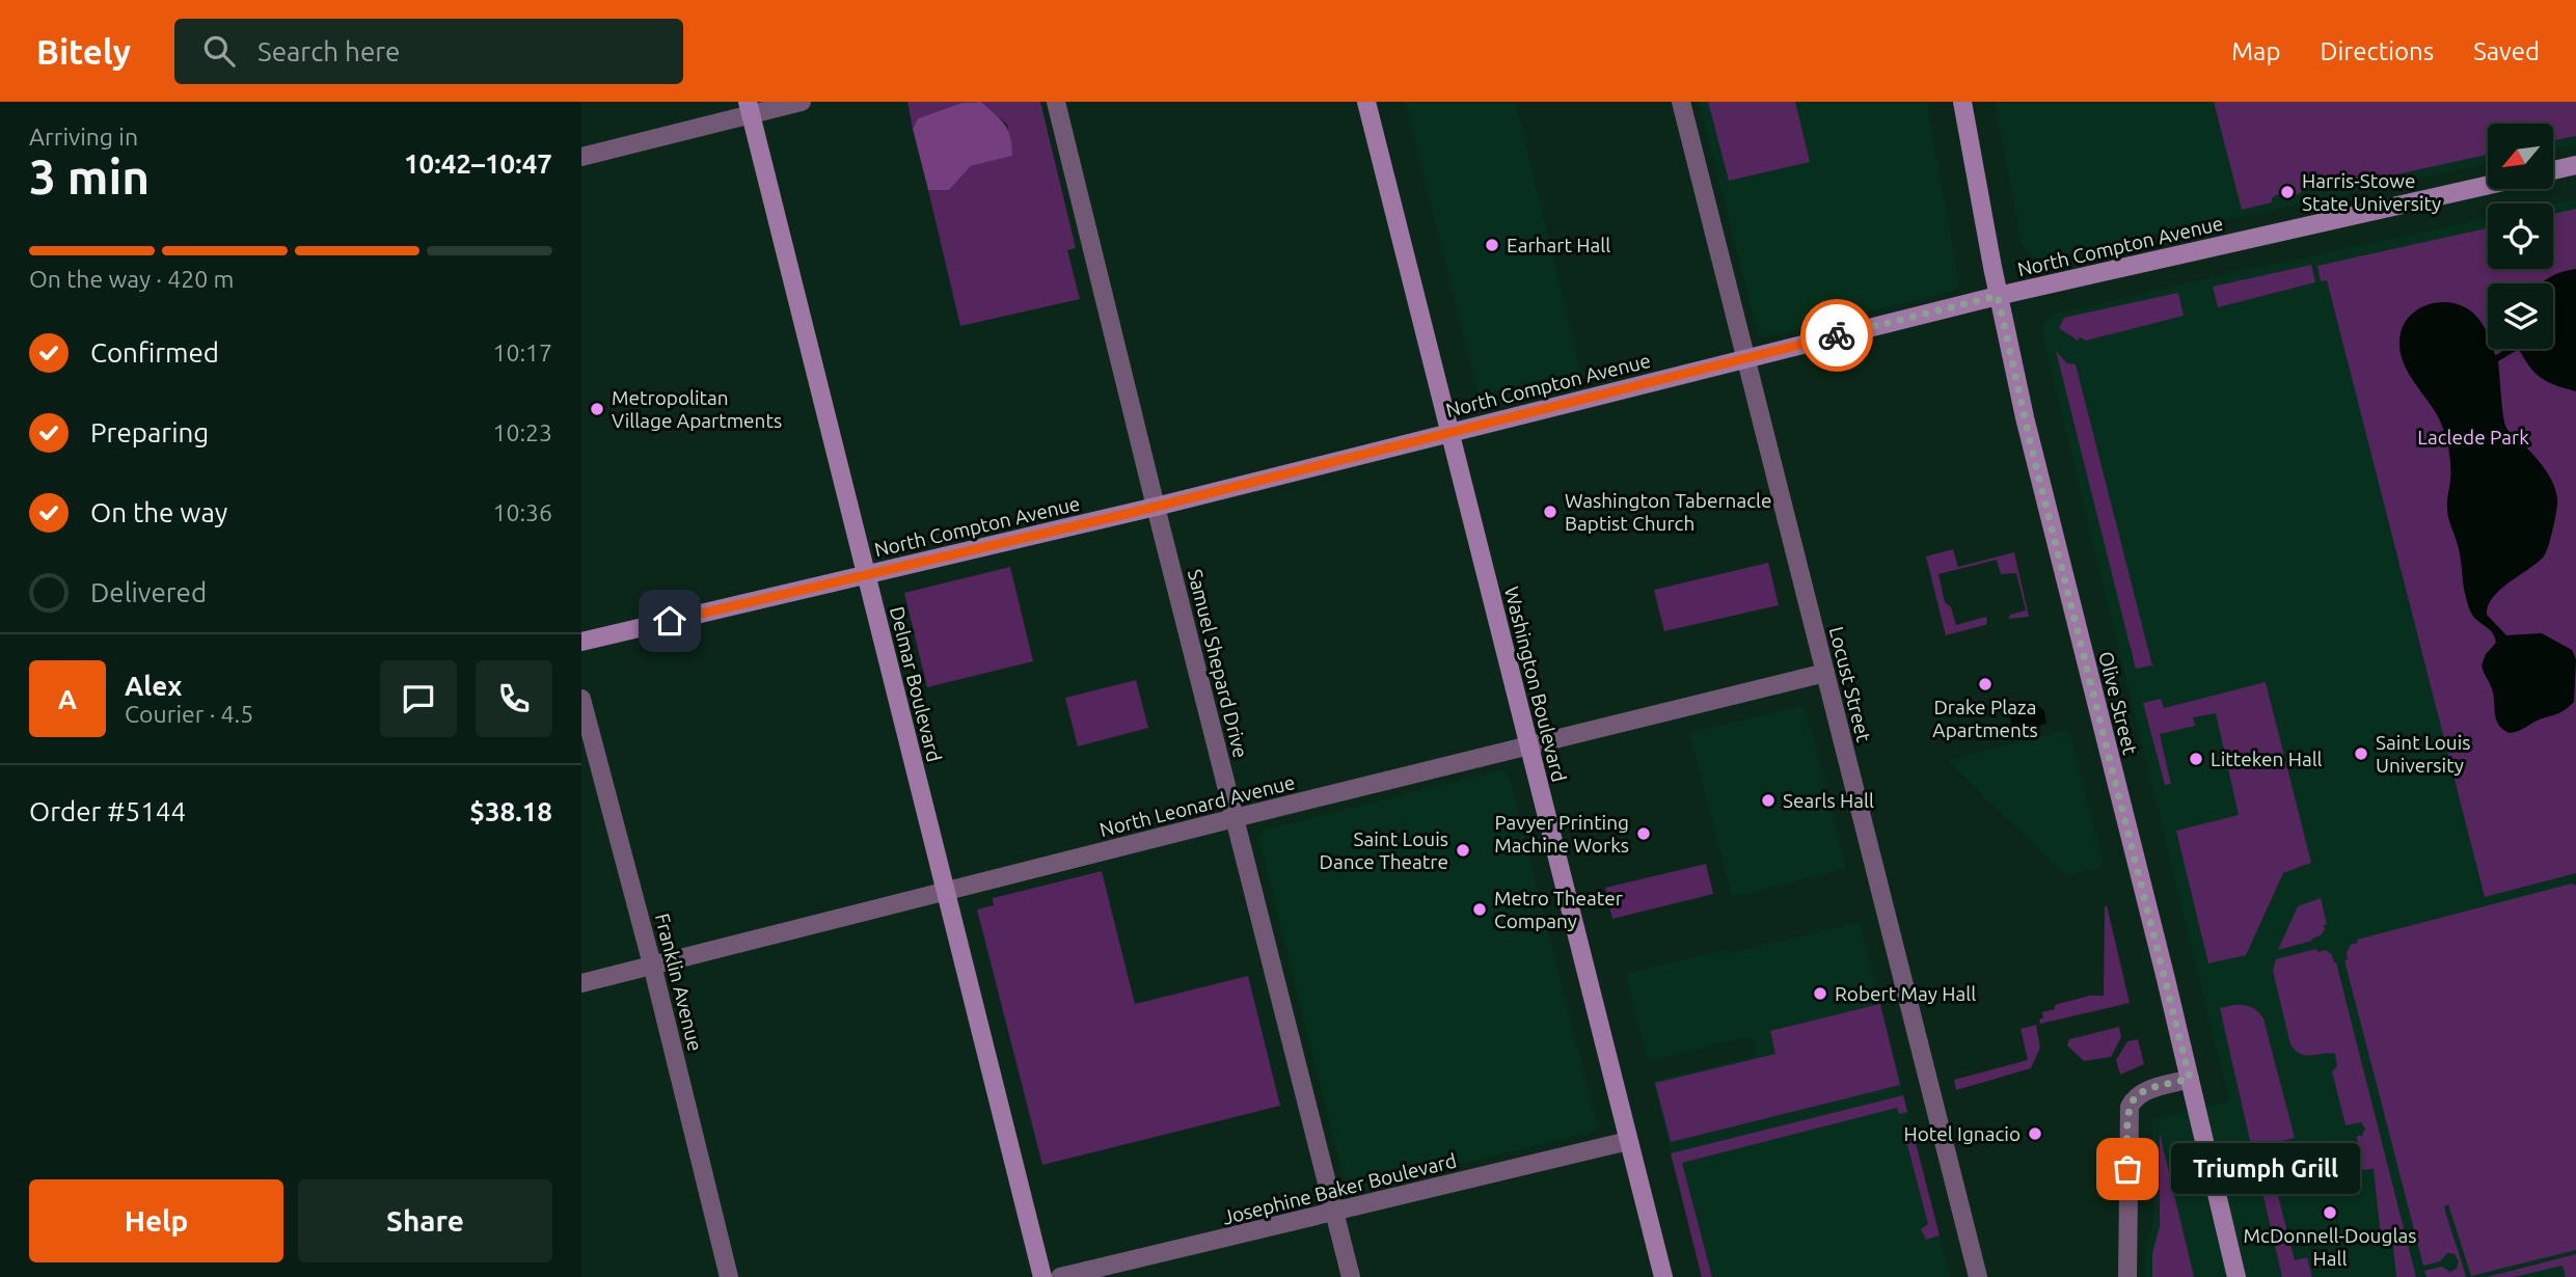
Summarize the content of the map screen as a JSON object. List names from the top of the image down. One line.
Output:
{"streets":{"main road":["North Compton Avenue","Delmar Boulevard","Washington Boulevard","Olive Street"],"street":["Samuel Shepard Drive","Locust Street","North Leonard Avenue","Franklin Avenue","Josephine Baker Boulevard"]},"crossings":[["North Compton Avenue","Samuel Shepard Drive"],["North Compton Avenue","Delmar Boulevard"],["North Compton Avenue","Washington Boulevard"],["North Compton Avenue","Locust Street"],["North Compton Avenue","Olive Street"],["Samuel Shepard Drive","North Leonard Avenue"],["Samuel Shepard Drive","Josephine Baker Boulevard"],["Delmar Boulevard","North Leonard Avenue"],["Washington Boulevard","North Leonard Avenue"],["Washington Boulevard","Josephine Baker Boulevard"],["Locust Street","North Leonard Avenue"],["North Leonard Avenue","Franklin Avenue"]],"parks":["Laclede Park"],"places":["Harris-Stowe State University","Earhart Hall","Metropolitan Village Apartments","Washington Tabernacle Baptist Church","Drake Plaza Apartments","Saint Louis University","Litteken Hall","Searls Hall","Pavyer Printing Machine Works","Saint Louis Dance Theatre","Metro Theater Company","Robert May Hall","Hotel Ignacio","Triumph Grill","McDonnell-Douglas Hall"],"north":"bottom left","page":{"header":"Bitely","search":"Search here","nav":["Map","Directions","Saved"],"heading":["3 min","Arriving in","10:42–10:47"],"panel":["Alex","Courier · 4.5","Order #5144","$38.18"],"bar":"On the way · 420 m","list":[["Confirmed","10:17"],["Preparing","10:23"],["On the way","10:36"],"Delivered"],"round":"A","bubble":"Triumph Grill","buttons":["Help","Share"]}}
